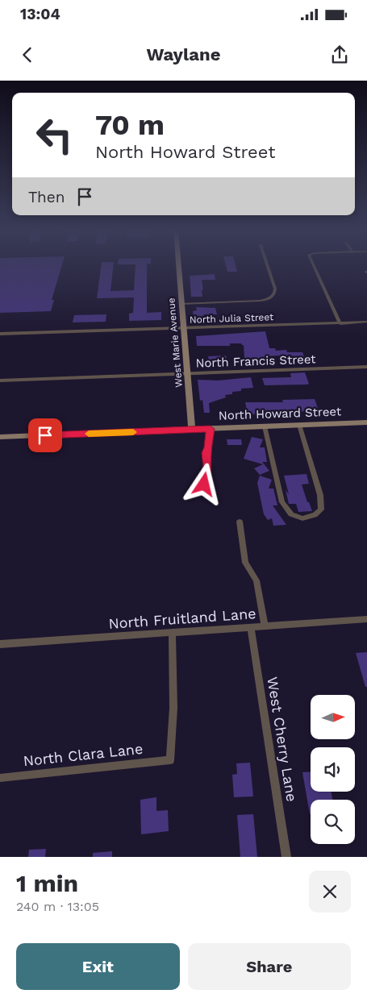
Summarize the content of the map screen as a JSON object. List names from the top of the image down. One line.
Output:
{"streets":{"street":["North Julia Street","West Marie Avenue","North Francis Street","North Howard Street","North Fruitland Lane","West Cherry Lane","North Clara Lane"]},"crossings":[["North Julia Street","West Marie Avenue"],["West Marie Avenue","North Francis Street"],["West Marie Avenue","North Howard Street"],["North Fruitland Lane","West Cherry Lane"],["North Fruitland Lane","North Clara Lane"]],"north":"right","page":{"status":"13:04","header":"Waylane","turn":["70 m","North Howard Street"],"then":"Then","heading":["1 min","240 m · 13:05"],"buttons":["Exit","Share"]}}
